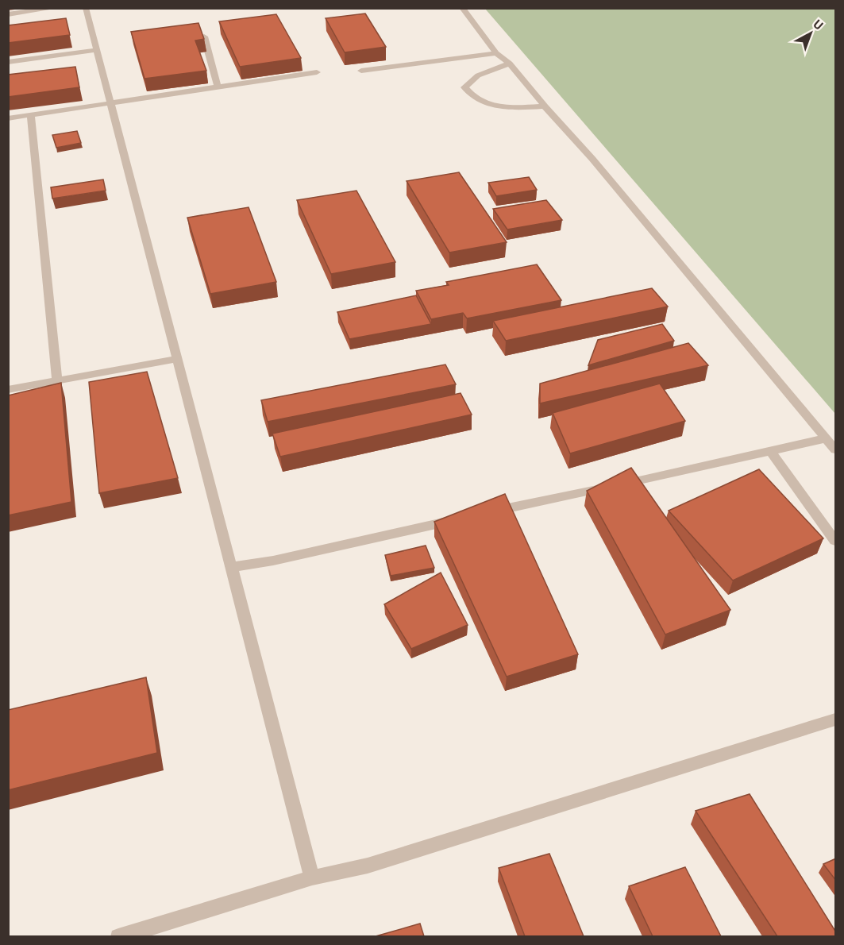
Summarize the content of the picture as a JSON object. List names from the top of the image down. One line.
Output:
{"north":"top right"}
